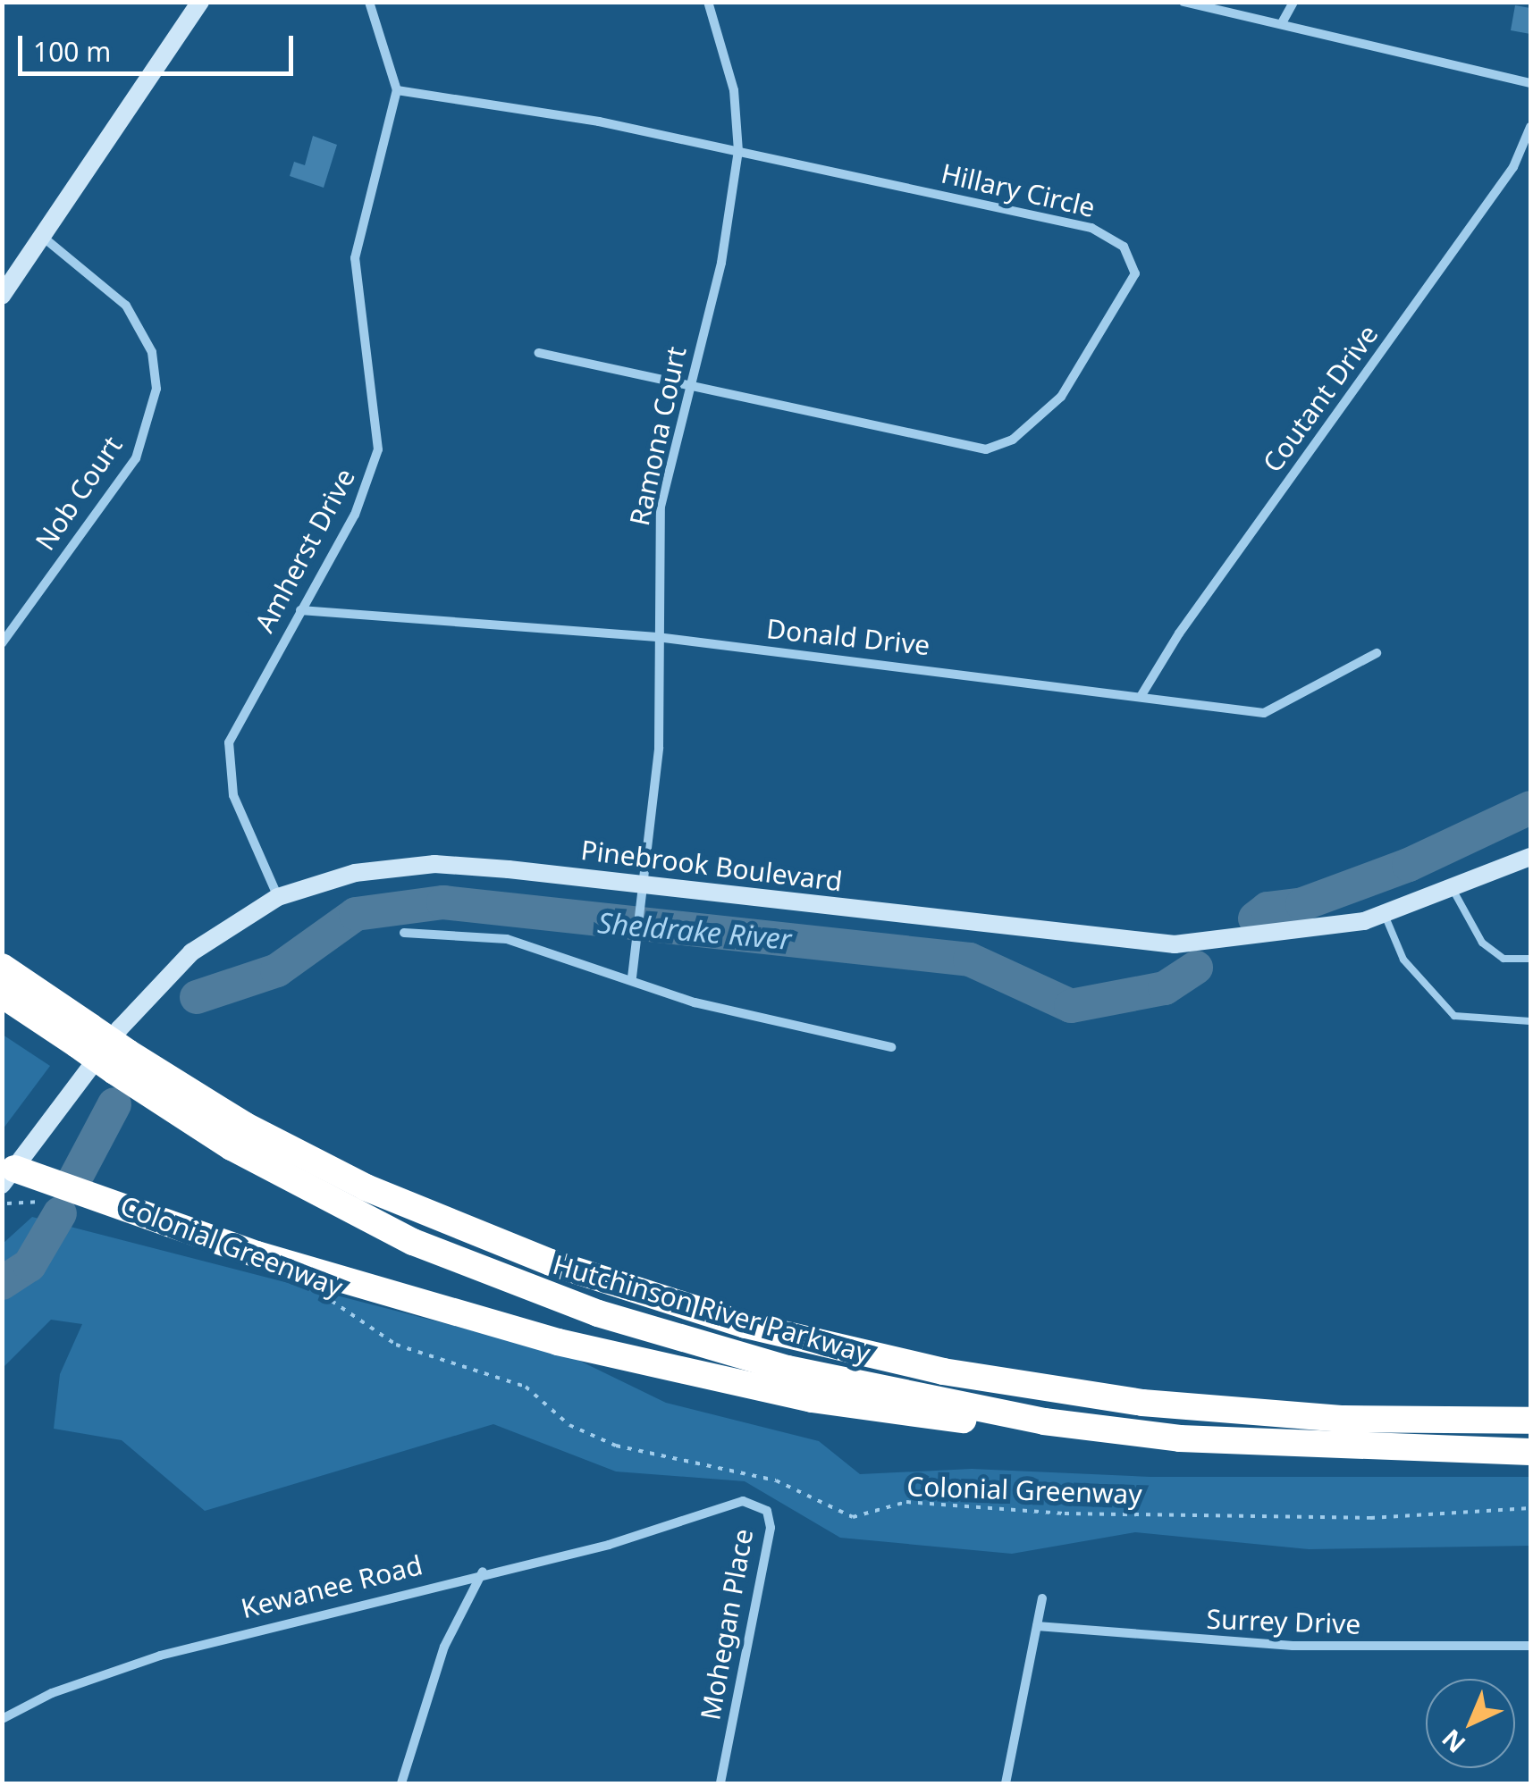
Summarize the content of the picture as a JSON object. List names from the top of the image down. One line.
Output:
{"streets":{"highway":["Hutchinson River Parkway"],"street":["Hillary Circle","Coutant Drive","Ramona Court","Nob Court","Amherst Drive","Donald Drive","Pinebrook Boulevard","Kewanee Road","Surrey Drive","Mohegan Place"],"path":["Colonial Greenway"]},"crossings":[["Hillary Circle","Ramona Court"],["Hillary Circle","Amherst Drive"],["Coutant Drive","Donald Drive"],["Ramona Court","Donald Drive"],["Ramona Court","Pinebrook Boulevard"],["Amherst Drive","Donald Drive"],["Amherst Drive","Pinebrook Boulevard"],["Kewanee Road","Mohegan Place"]],"water":["Sheldrake River"],"scale_bar":"100 m","north":"bottom left"}
